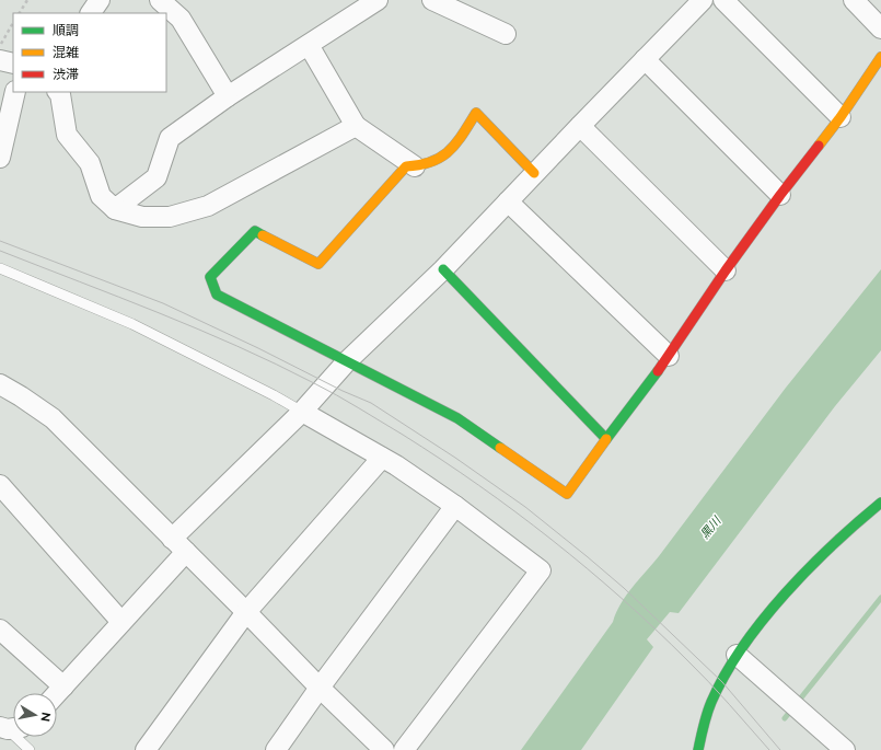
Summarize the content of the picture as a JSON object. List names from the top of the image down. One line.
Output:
{"water":["黒川"],"legend":["順調","混雑","渋滞"],"north":"right"}
